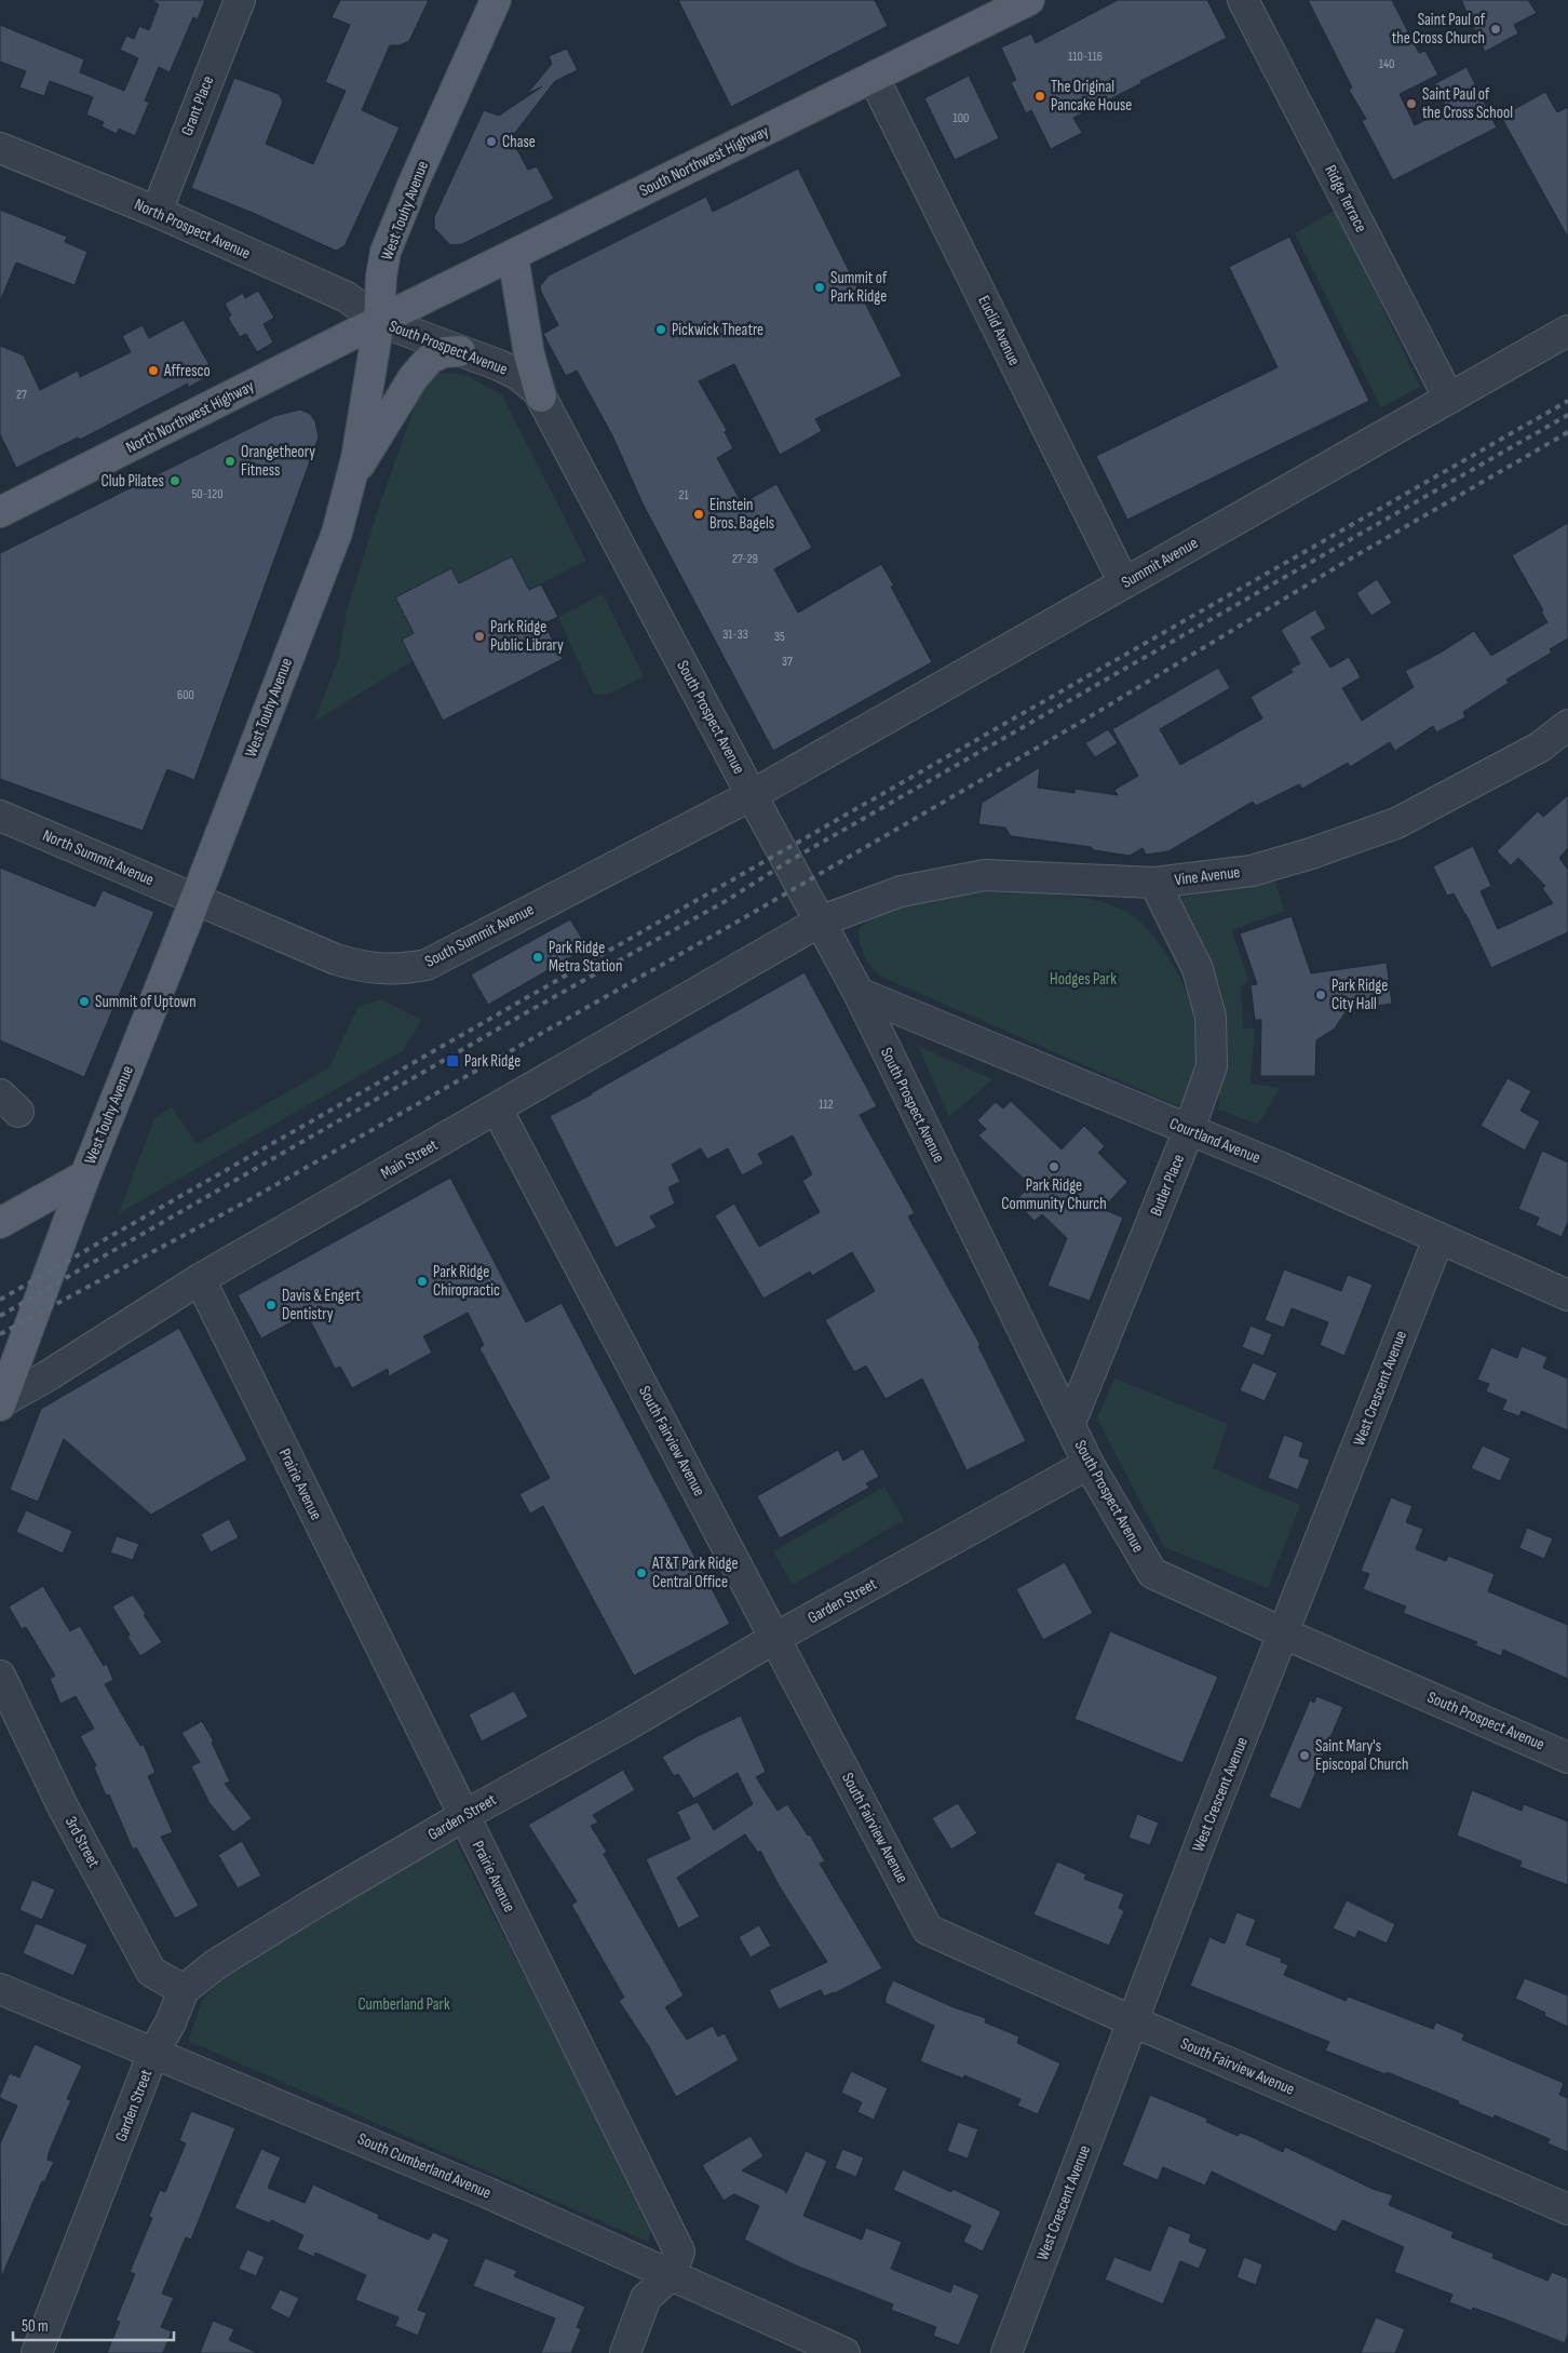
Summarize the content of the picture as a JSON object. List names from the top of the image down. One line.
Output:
{"streets":{"main road":["South Northwest Highway","West Touhy Avenue","North Northwest Highway"],"street":["Grant Place","Ridge Terrace","North Prospect Avenue","Euclid Avenue","South Prospect Avenue","Summit Avenue","North Summit Avenue","Vine Avenue","South Summit Avenue","Courtland Avenue","Main Street","Butler Place","West Crescent Avenue","South Fairview Avenue","Prairie Avenue","Garden Street","3rd Street","South Cumberland Avenue"]},"crossings":[["Grant Place","North Prospect Avenue"],["South Northwest Highway","West Touhy Avenue"],["South Northwest Highway","North Prospect Avenue"],["South Northwest Highway","Euclid Avenue"],["South Northwest Highway","South Prospect Avenue"],["South Northwest Highway","North Northwest Highway"],["Ridge Terrace","Summit Avenue"],["West Touhy Avenue","North Prospect Avenue"],["West Touhy Avenue","South Prospect Avenue"],["West Touhy Avenue","North Northwest Highway"],["West Touhy Avenue","North Summit Avenue"],["West Touhy Avenue","South Summit Avenue"],["West Touhy Avenue","Main Street"],["North Prospect Avenue","South Prospect Avenue"],["North Prospect Avenue","North Northwest Highway"],["Euclid Avenue","Summit Avenue"],["South Prospect Avenue","North Northwest Highway"],["South Prospect Avenue","Summit Avenue"],["South Prospect Avenue","Vine Avenue"],["South Prospect Avenue","South Summit Avenue"],["South Prospect Avenue","Courtland Avenue"],["South Prospect Avenue","Main Street"],["South Prospect Avenue","Butler Place"],["South Prospect Avenue","West Crescent Avenue"],["South Prospect Avenue","Garden Street"],["Summit Avenue","South Summit Avenue"],["North Summit Avenue","South Summit Avenue"],["Vine Avenue","Main Street"],["Vine Avenue","Butler Place"],["Courtland Avenue","Butler Place"],["Courtland Avenue","West Crescent Avenue"],["Main Street","South Fairview Avenue"],["Main Street","Prairie Avenue"],["West Crescent Avenue","South Fairview Avenue"],["South Fairview Avenue","Garden Street"],["Prairie Avenue","Garden Street"],["Prairie Avenue","South Cumberland Avenue"],["Garden Street","3rd Street"],["Garden Street","South Cumberland Avenue"]],"parks":["Hodges Park","Cumberland Park"],"places":{"other":["Saint Paul of the Cross Church","The Original Pancake House","Saint Paul of the Cross School","Chase","Summit of Park Ridge","Pickwick Theatre","Affresco","Orangetheory Fitness","Club Pilates","Einstein Bros. Bagels","Park Ridge Public Library","Park Ridge Metra Station","Park Ridge City Hall","Summit of Uptown","Park Ridge Community Church","Park Ridge Chiropractic","Davis & Engert Dentistry","AT&T Park Ridge Central Office","Saint Mary's Episcopal Church"],"transit":["Park Ridge"]},"house_numbers":["110-116","140","100","27","50-120","21","27-29","31-33","35","37","600","112"],"scale_bar":"50 m"}
